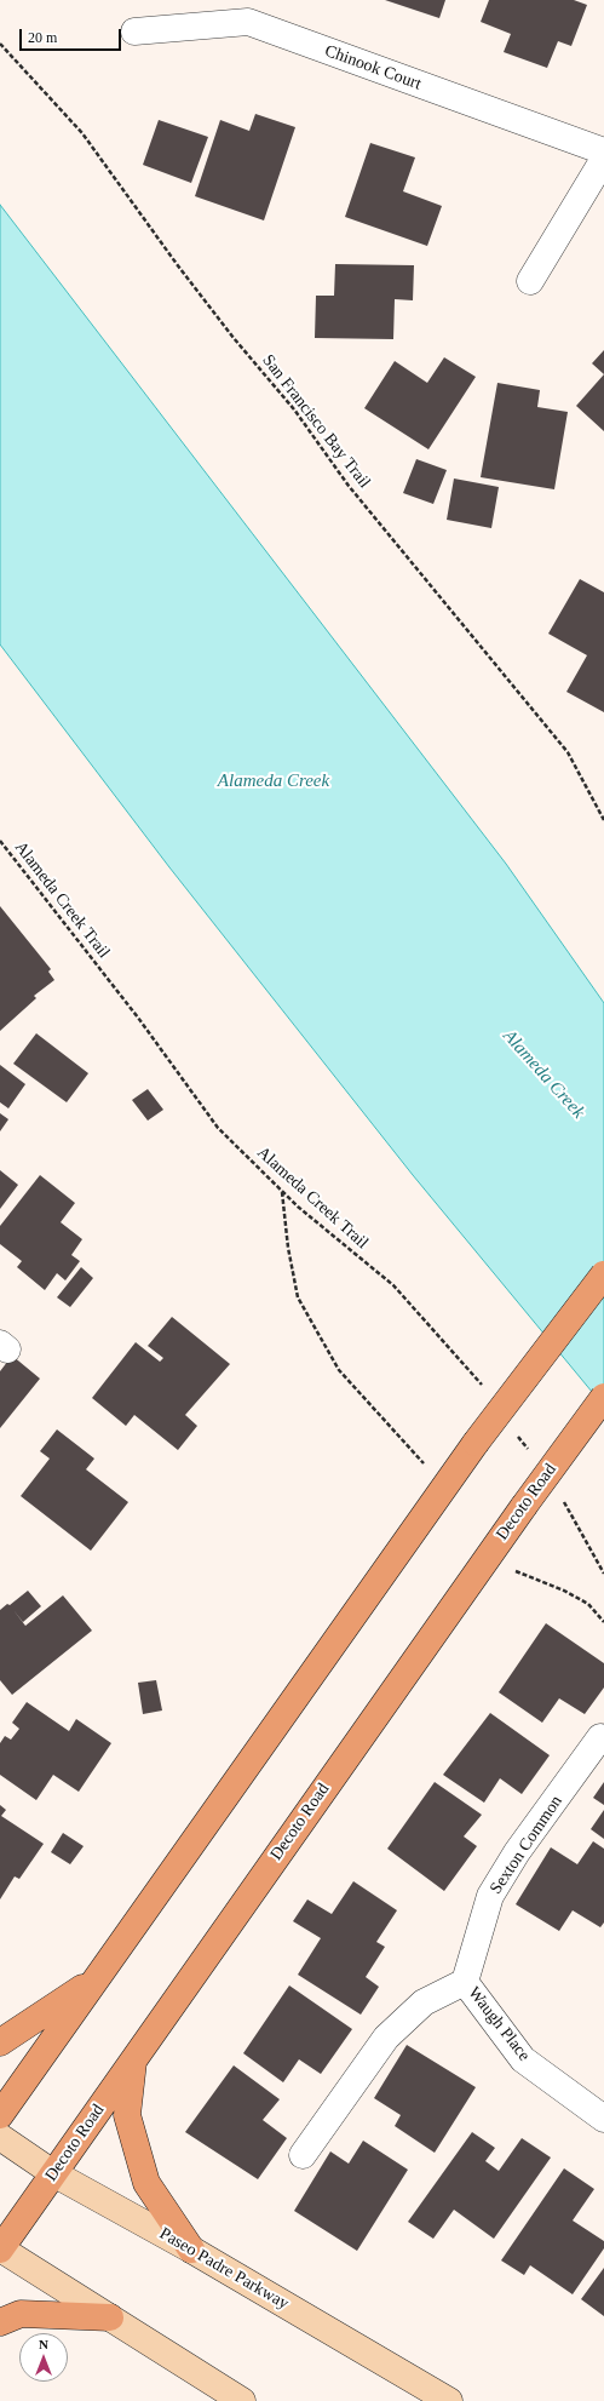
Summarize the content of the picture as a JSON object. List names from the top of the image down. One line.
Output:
{"streets":{"main road":["Decoto Road","Paseo Padre Parkway"],"street":["Chinook Court","Sexton Common","Waugh Place"],"path":["San Francisco Bay Trail","Alameda Creek Trail"]},"crossings":[["Decoto Road","Paseo Padre Parkway"],["Sexton Common","Waugh Place"]],"water":["Alameda Creek"],"scale_bar":"20 m","north":"top"}
